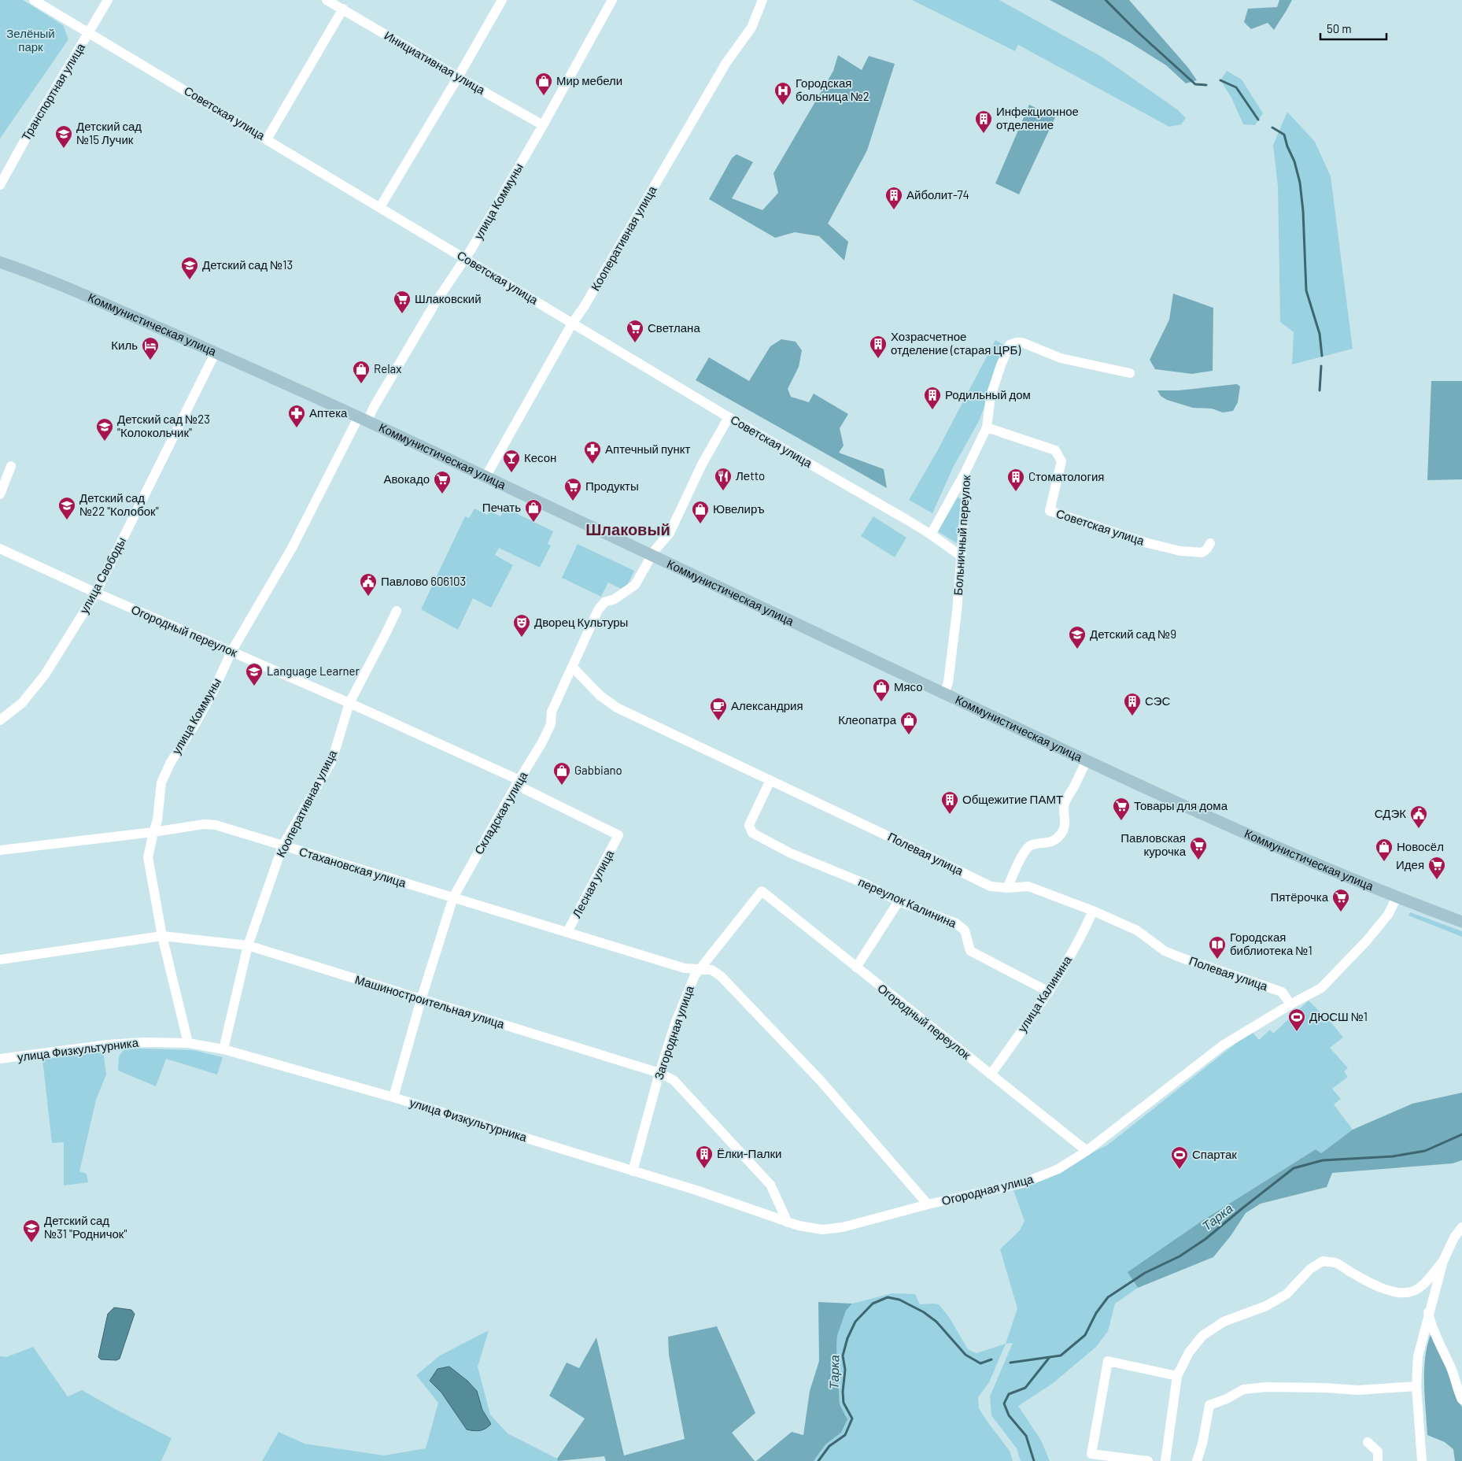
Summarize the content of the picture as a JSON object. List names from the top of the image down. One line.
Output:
{"streets":{"main road":["Коммунистическая улица"],"street":["Инициативная улица","Транспортная улица","Советская улица","улица Коммуны","Кооперативная улица","Больничный переулок","улица Свободы","Огородный переулок","Складская улица","Полевая улица","Стахановская улица","Лесная улица","переулок Калинина","улица Калинина","Машиностроительная улица","Загородная улица","улица Физкультурника","Огородная улица"]},"crossings":[["Инициативная улица","улица Коммуны"],["Транспортная улица","Советская улица"],["Советская улица","улица Коммуны"],["Советская улица","Кооперативная улица"],["Советская улица","Больничный переулок"],["Советская улица","Складская улица"],["улица Коммуны","Коммунистическая улица"],["улица Коммуны","Огородный переулок"],["улица Коммуны","Стахановская улица"],["улица Коммуны","Машиностроительная улица"],["улица Коммуны","улица Физкультурника"],["Кооперативная улица","Коммунистическая улица"],["Кооперативная улица","Огородный переулок"],["Кооперативная улица","Стахановская улица"],["Кооперативная улица","Машиностроительная улица"],["Кооперативная улица","улица Физкультурника"],["Коммунистическая улица","Больничный переулок"],["Коммунистическая улица","улица Свободы"],["Коммунистическая улица","Складская улица"],["Коммунистическая улица","Огородная улица"],["улица Свободы","Огородный переулок"],["Огородный переулок","Складская улица"],["Огородный переулок","Лесная улица"],["Огородный переулок","улица Калинина"],["Огородный переулок","Загородная улица"],["Огородный переулок","Огородная улица"],["Складская улица","Полевая улица"],["Складская улица","Стахановская улица"],["Складская улица","Машиностроительная улица"],["Складская улица","улица Физкультурника"],["Полевая улица","переулок Калинина"],["Полевая улица","улица Калинина"],["Полевая улица","Огородная улица"],["Стахановская улица","Лесная улица"],["Стахановская улица","Загородная улица"],["Стахановская улица","Огородная улица"],["переулок Калинина","улица Калинина"],["Машиностроительная улица","Загородная улица"],["Машиностроительная улица","улица Физкультурника"],["Загородная улица","улица Физкультурника"],["Загородная улица","Огородная улица"],["улица Физкультурника","Огородная улица"]],"districts":["Шлаковый"],"water":["Тарка"],"parks":["Зелёный парк"],"places":{"shop":["Мир мебели","Relax","Печать","Ювелиръ","Мясо","Клеопатра","Gabbiano","Новосёл"],"hospital":["Городская больница №2"],"building":["Инфекционное отделение","Айболит-74","Хозрасчетное отделение (старая ЦРБ)","Родильный дом","Cтоматология","СЭС","Общежитие ПАМТ","Ёлки-Палки"],"school or university":["Детский сад №15 Лучик","Детский сад №13","Детский сад №23 \"Колокольчик\"","Детский сад №22 \"Колобок\"","Детский сад №9","Language Learner","Детский сад №31 \"Родничок\""],"supermarket":["Шлаковский","Светлана","Авокадо","Продукты","Товары для дома","Павловская курочка","Идея","Пятёрочка"],"hotel":["Киль"],"pharmacy":["Аптека","Аптечный пункт"],"bar":["Кесон"],"restaurant":["Леtto"],"public building":["Павлово 606103","СДЭК"],"theatre":["Дворец Культуры"],"cafe":["Александрия"],"library":["Городская библиотека №1"],"sports":["ДЮСШ №1","Спартак"]},"scale_bar":"50 m"}
